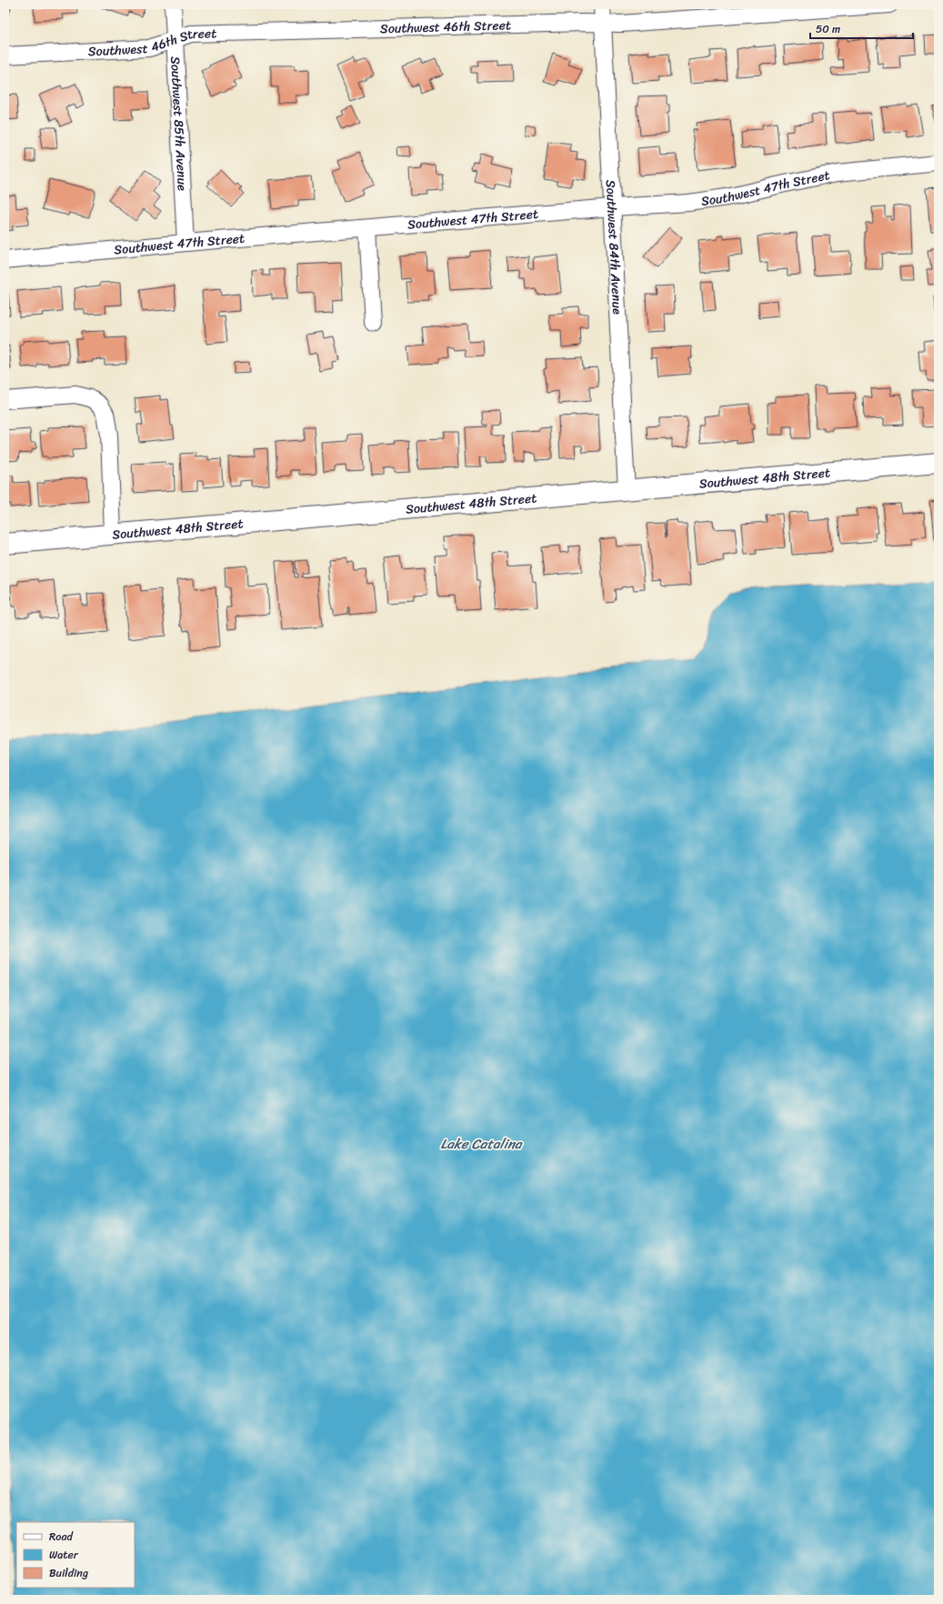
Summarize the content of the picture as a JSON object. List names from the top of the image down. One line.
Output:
{"streets":{"street":["Southwest 46th Street","Southwest 85th Avenue","Southwest 47th Street","Southwest 84th Avenue","Southwest 48th Street"]},"crossings":[["Southwest 46th Street","Southwest 85th Avenue"],["Southwest 46th Street","Southwest 84th Avenue"],["Southwest 85th Avenue","Southwest 47th Street"],["Southwest 47th Street","Southwest 84th Avenue"],["Southwest 84th Avenue","Southwest 48th Street"]],"water":["Lake Catalina"],"legend":["Road","Water","Building"],"scale_bar":"50 m"}
